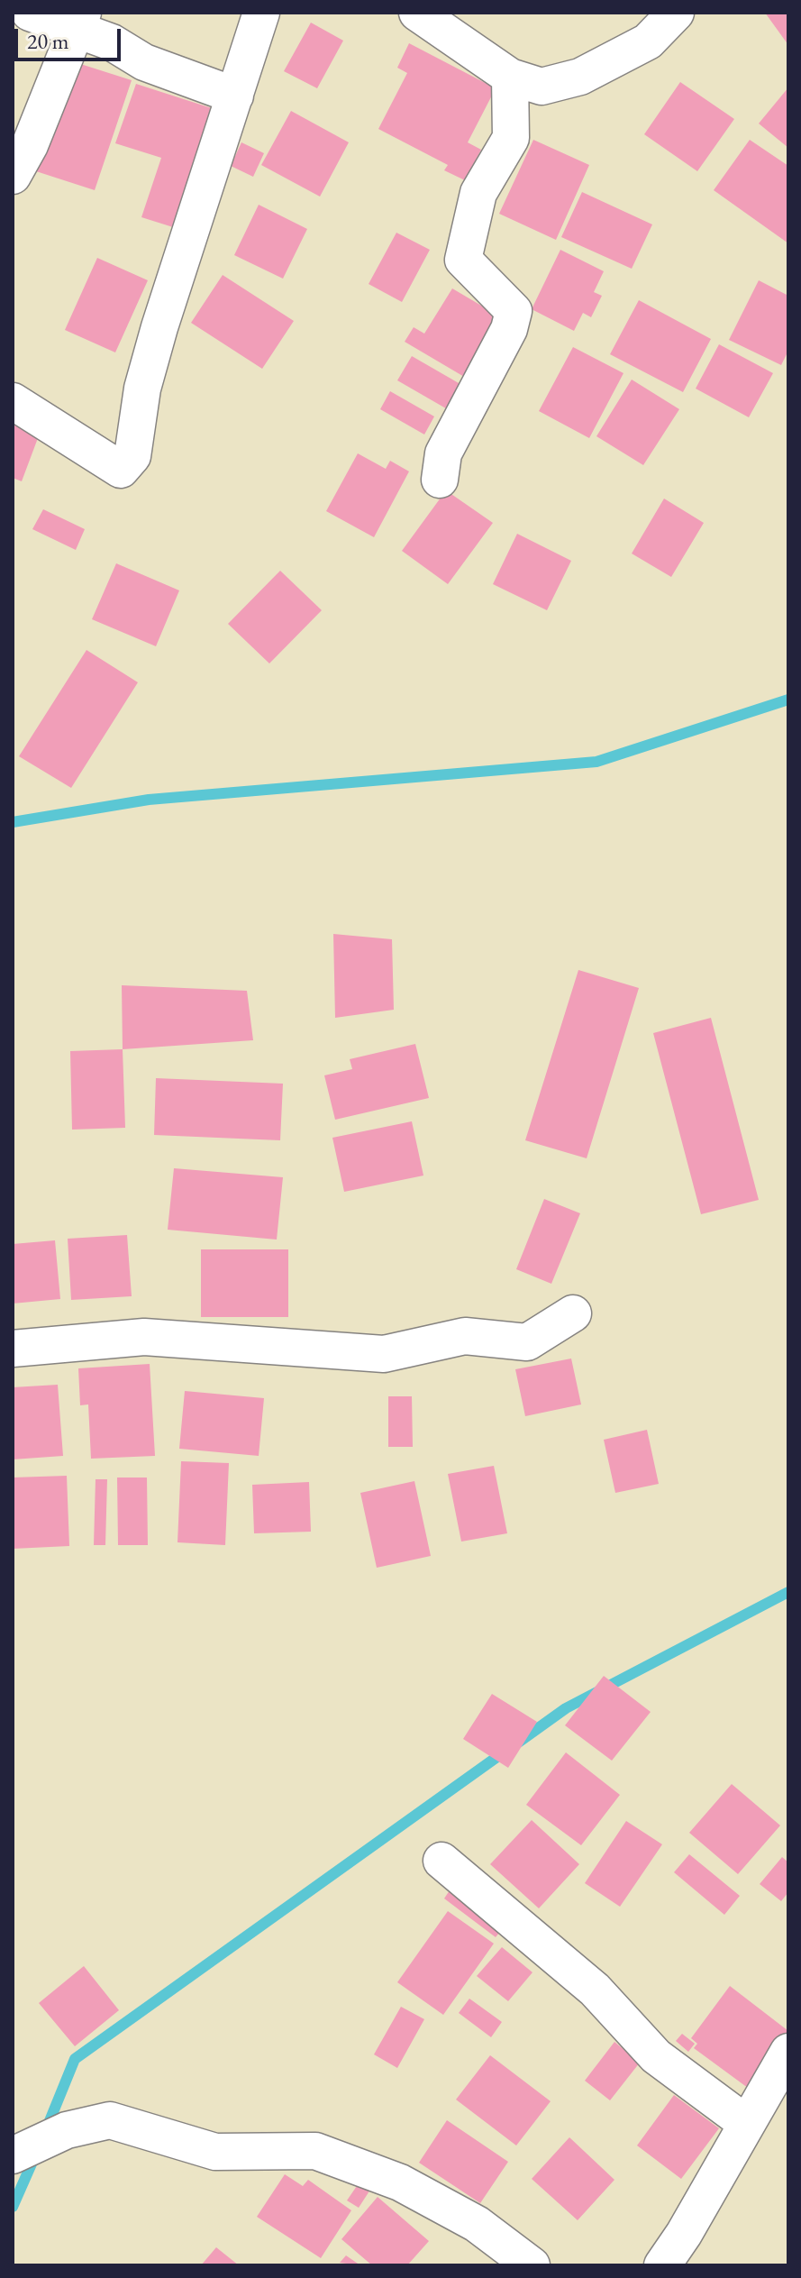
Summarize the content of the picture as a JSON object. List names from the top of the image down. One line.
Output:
{"scale_bar":"20 m"}
